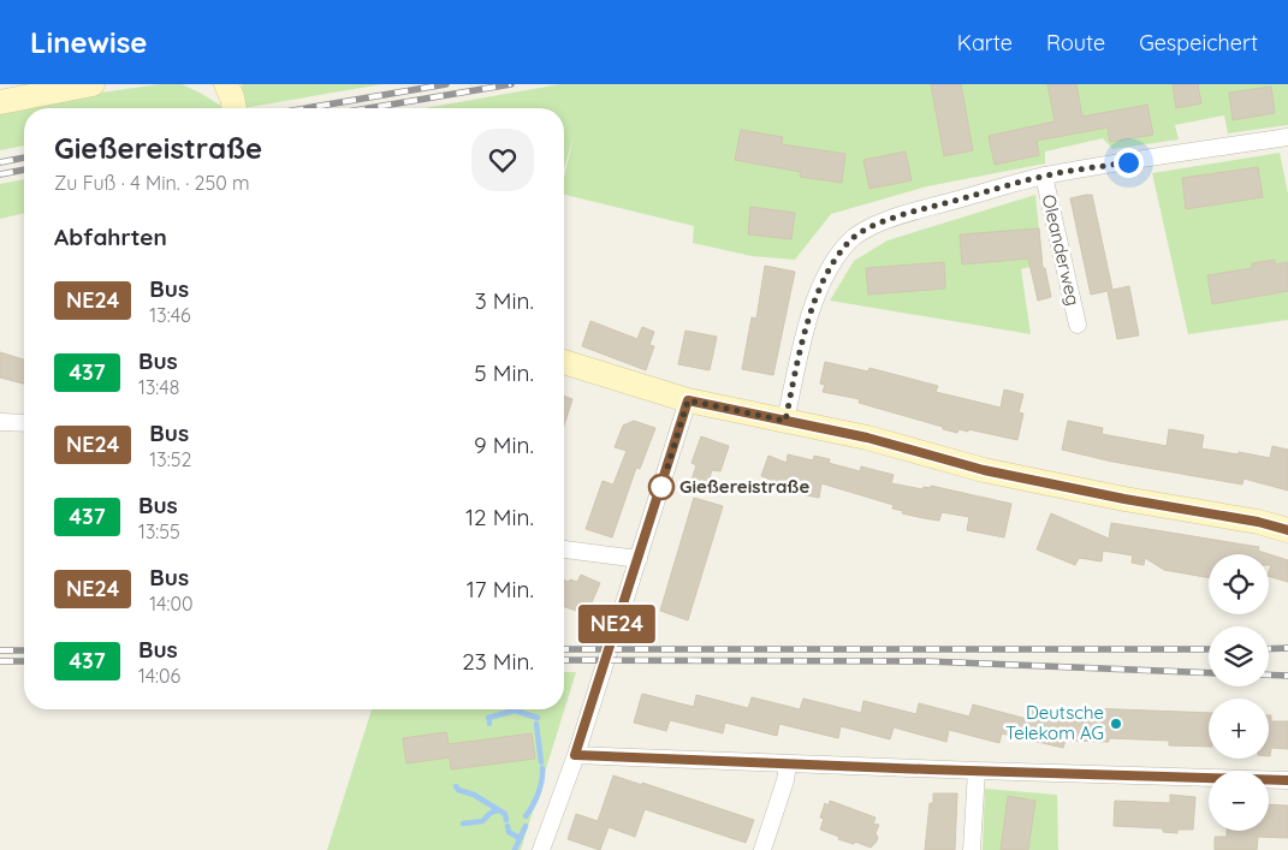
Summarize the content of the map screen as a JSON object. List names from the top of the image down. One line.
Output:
{"streets":{"street":["Oleanderweg"]},"places":["Gießereistraße","Deutsche Telekom AG"],"lines":["bus line NE24"],"page":{"header":"Linewise","nav":["Karte","Route","Gespeichert"],"on_map":"NE24","heading":[["Gießereistraße","Zu Fuß · 4 Min. · 250 m"],"Abfahrten"],"list":[{"mark":"NE24","name":"Bus","note":"13:46","value":"3 Min."},{"mark":"437","name":"Bus","note":"13:48","value":"5 Min."},{"mark":"NE24","name":"Bus","note":"13:52","value":"9 Min."},{"mark":"437","name":"Bus","note":"13:55","value":"12 Min."},{"mark":"NE24","name":"Bus","note":"14:00","value":"17 Min."},{"mark":"437","name":"Bus","note":"14:06","value":"23 Min."}],"map_buttons":["+","−"]}}
